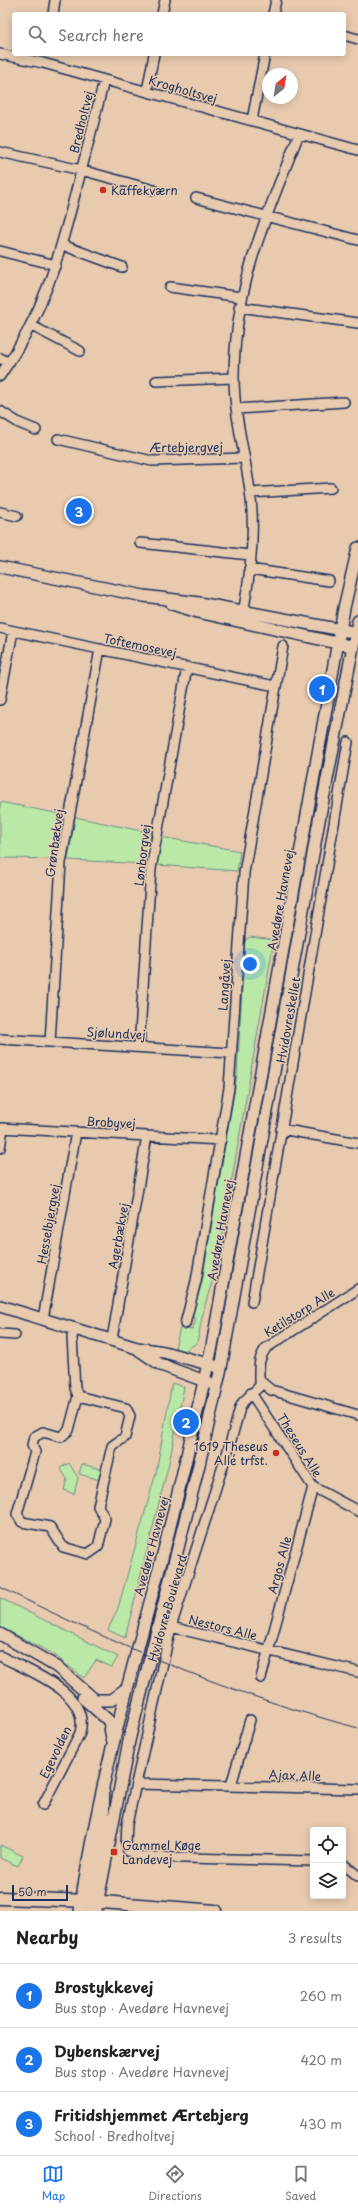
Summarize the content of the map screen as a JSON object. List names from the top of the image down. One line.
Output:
{"streets":{"street":["Krogholtsvej","Bredholtvej","Ærtebjergvej","Toftemosevej","Grønbækvej","Lønborgvej","Avedøre Havnevej","Langåvej","Hvidovreskellet","Sjølundvej","Brobyvej","Hesselbjergvej","Agerbækvej","Ketilstorp Alle","Theseus Alle","Argos Alle","Hvidovre Boulevard","Nestors Alle","Egevolden","Ajax Alle"]},"crossings":[["Krogholtsvej","Bredholtvej"],["Krogholtsvej","Ærtebjergvej"],["Toftemosevej","Grønbækvej"],["Toftemosevej","Lønborgvej"],["Toftemosevej","Langåvej"],["Grønbækvej","Sjølundvej"],["Lønborgvej","Sjølundvej"],["Langåvej","Sjølundvej"],["Langåvej","Brobyvej"],["Brobyvej","Hesselbjergvej"],["Brobyvej","Agerbækvej"],["Ketilstorp Alle","Hvidovre Boulevard"],["Theseus Alle","Argos Alle"],["Theseus Alle","Hvidovre Boulevard"],["Argos Alle","Nestors Alle"],["Hvidovre Boulevard","Nestors Alle"],["Hvidovre Boulevard","Ajax Alle"]],"places":{"other":["Kaffekværn","1619 Theseus Allé trfst."],"transit":["Gammel Køge Landevej"]},"scale_bar":"50 m","north":"top right","page":{"search":"Search here","pins":["3","1","2"],"scale":"50 m","heading":["Nearby","3 results"],"list":[{"mark":"1","name":"Brostykkevej","note":"Bus stop · Avedøre Havnevej","value":"260 m"},{"mark":"2","name":"Dybenskærvej","note":"Bus stop · Avedøre Havnevej","value":"420 m"},{"mark":"3","name":"Fritidshjemmet Ærtebjerg","note":"School · Bredholtvej","value":"430 m"}],"nav":["Map","Directions","Saved"]}}
